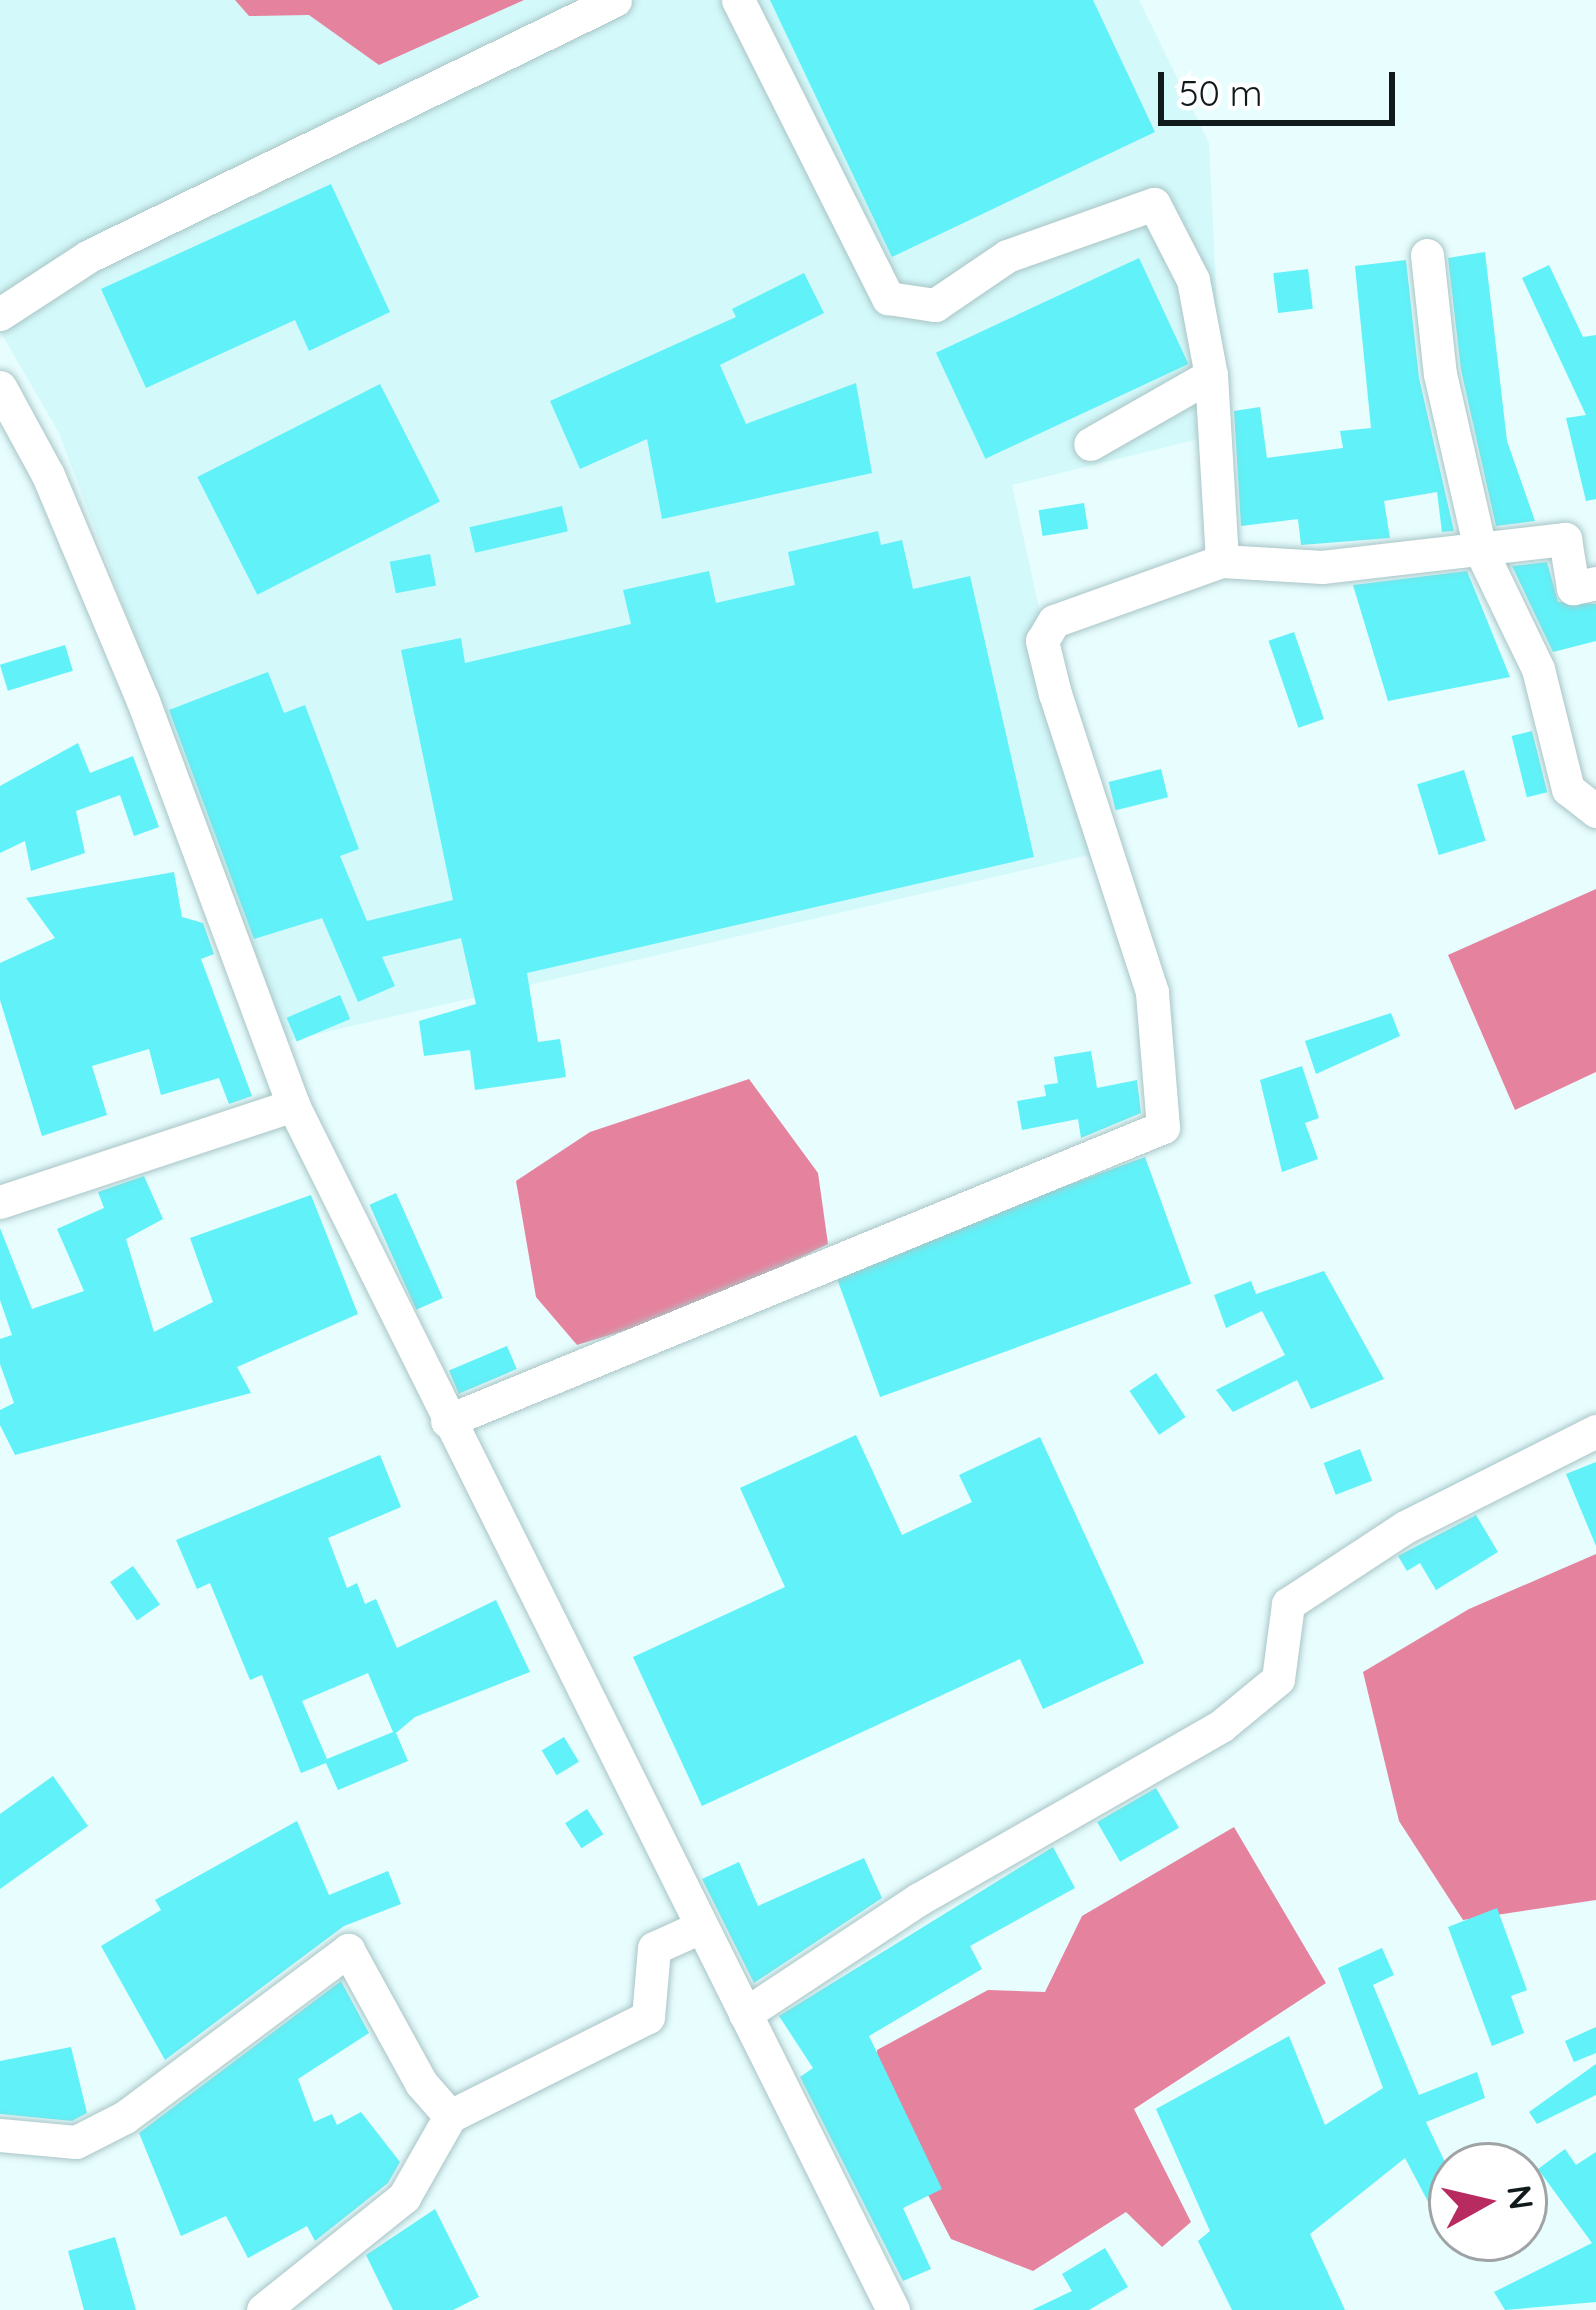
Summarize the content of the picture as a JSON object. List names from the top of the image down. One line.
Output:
{"scale_bar":"50 m","north":"right"}
